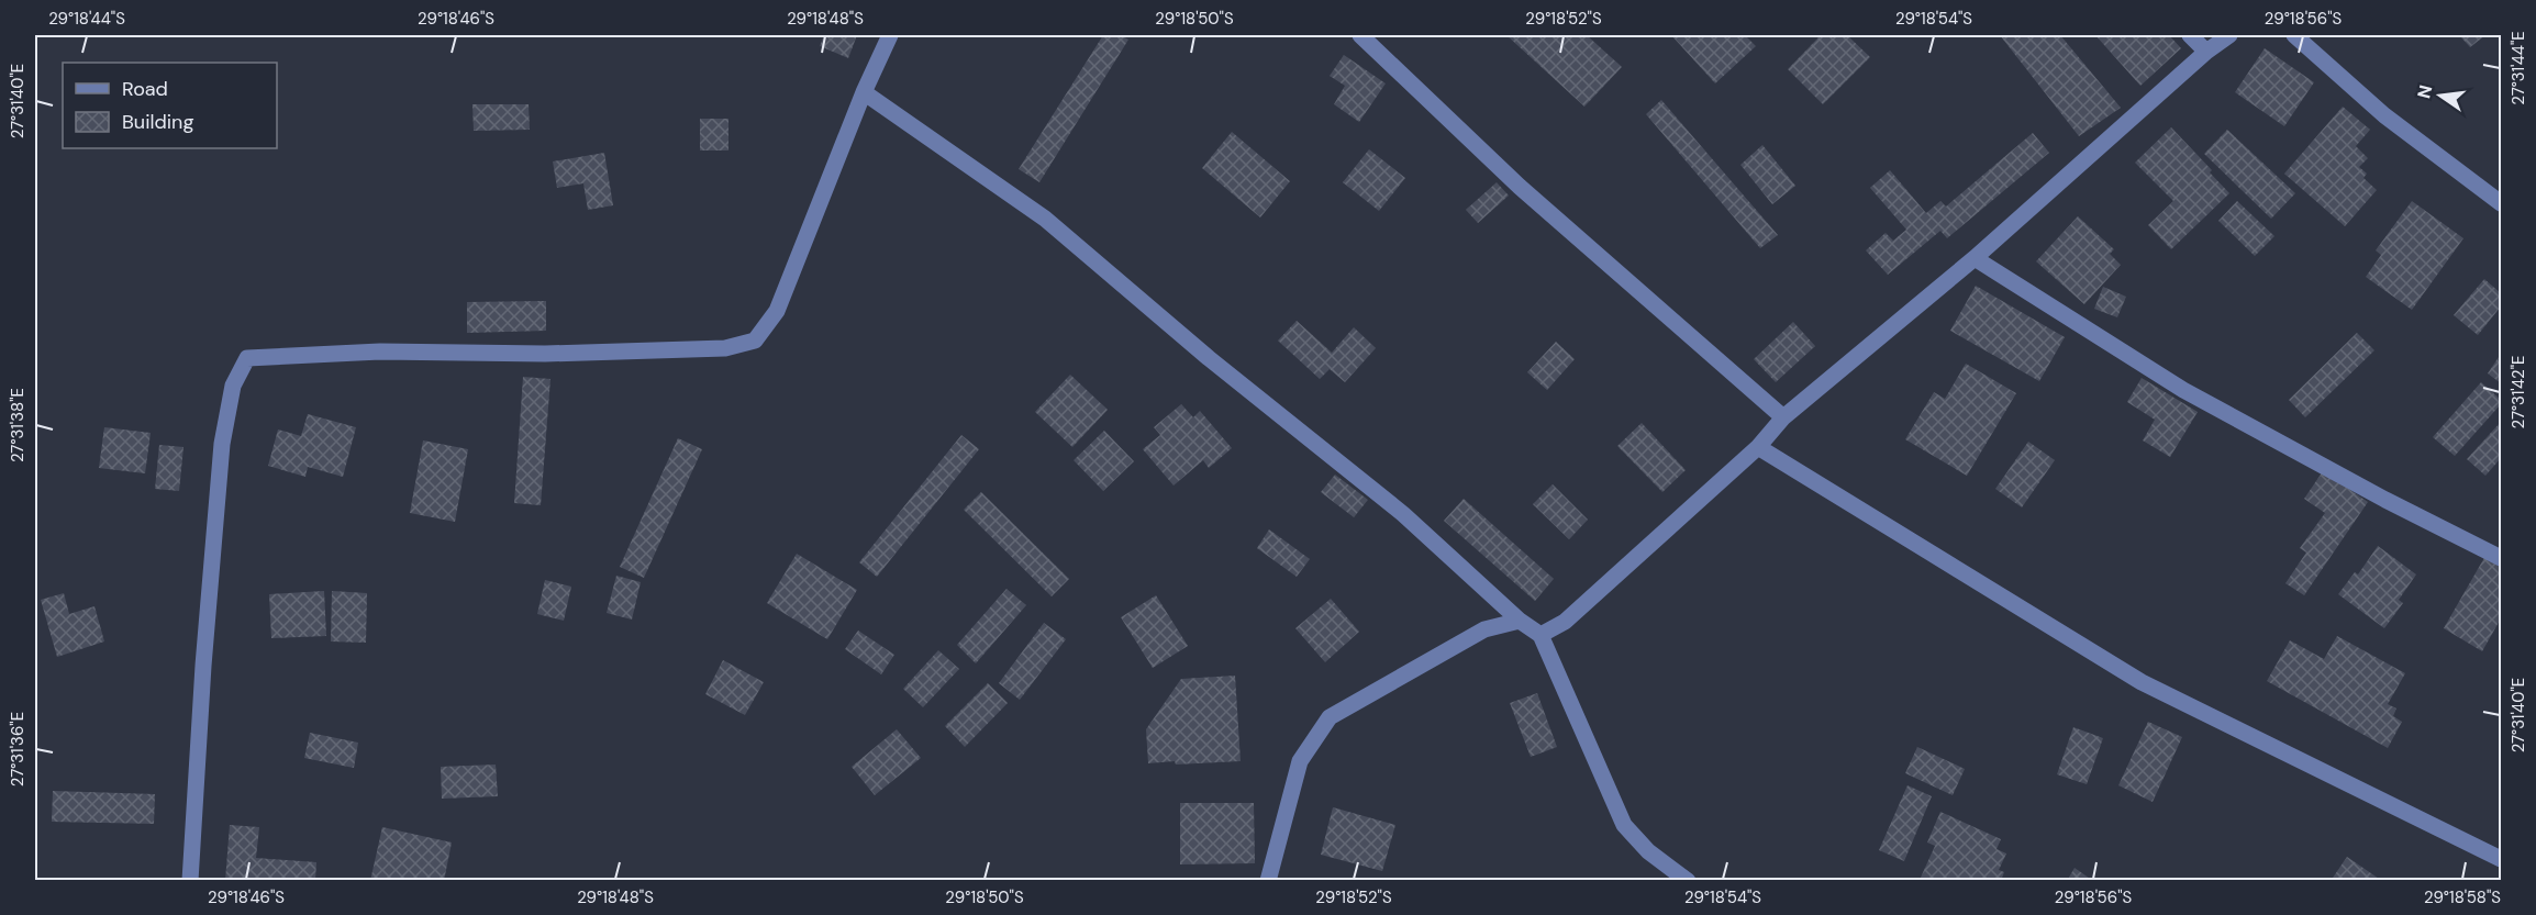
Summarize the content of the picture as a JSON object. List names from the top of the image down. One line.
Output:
{"legend":["Road","Building"],"north":"left","coordinates":["29°18'44\"S","29°18'46\"S","29°18'48\"S","29°18'50\"S","29°18'52\"S","29°18'54\"S","29°18'56\"S","27°31'44\"E","27°31'40\"E","27°31'42\"E","27°31'38\"E","27°31'36\"E","29°18'58\"S"]}
